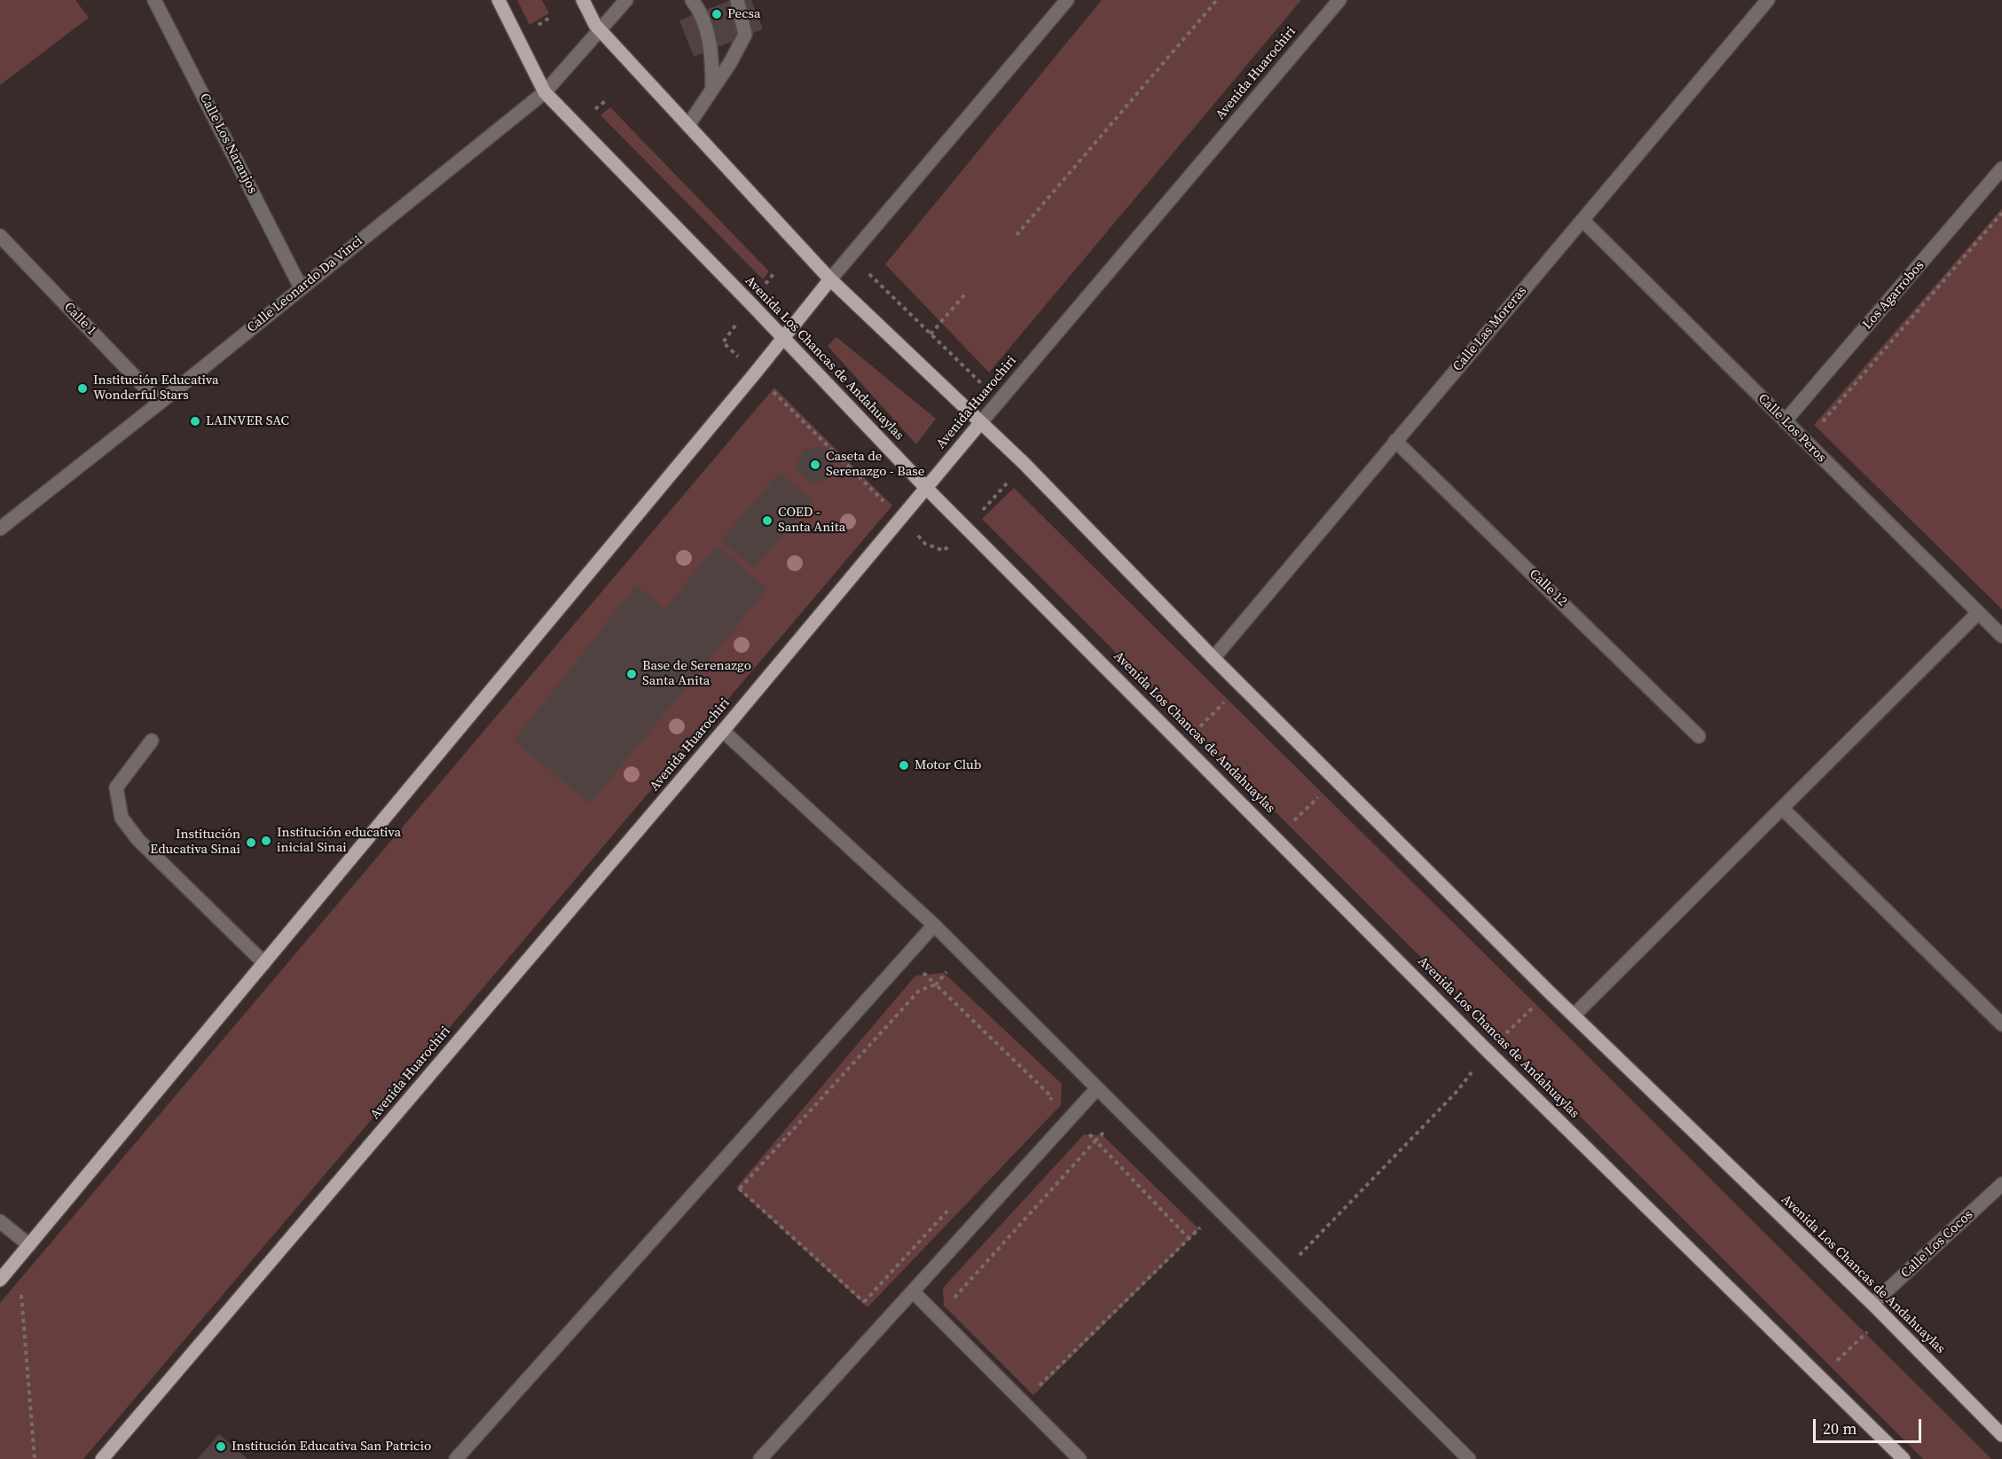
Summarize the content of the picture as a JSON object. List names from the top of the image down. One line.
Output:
{"streets":{"main road":["Avenida Huarochiri","Avenida Los Chancas de Andahuaylas"],"street":["Calle Los Naranjos","Calle Leonardo Da Vinci","Los Agarrobos","Calle 1","Calle Las Moreras","Calle Los Peros","Calle 12","Calle Los Cocos"]},"crossings":[["Avenida Huarochiri","Avenida Los Chancas de Andahuaylas"],["Calle Los Naranjos","Calle Leonardo Da Vinci"],["Calle Leonardo Da Vinci","Calle 1"],["Calle Leonardo Da Vinci","Avenida Los Chancas de Andahuaylas"],["Los Agarrobos","Calle Los Peros"],["Calle Las Moreras","Avenida Los Chancas de Andahuaylas"],["Calle Las Moreras","Calle Los Peros"],["Calle Las Moreras","Calle 12"],["Avenida Los Chancas de Andahuaylas","Calle Los Cocos"]],"places":["Pecsa","Institución Educativa Wonderful Stars","LAINVER SAC","Caseta de Serenazgo - Base","COED - Santa Anita","Base de Serenazgo Santa Anita","Motor Club","Institución educativa inicial Sinai","Institución Educativa Sinai","Institución Educativa San Patricio"],"scale_bar":"20 m"}
